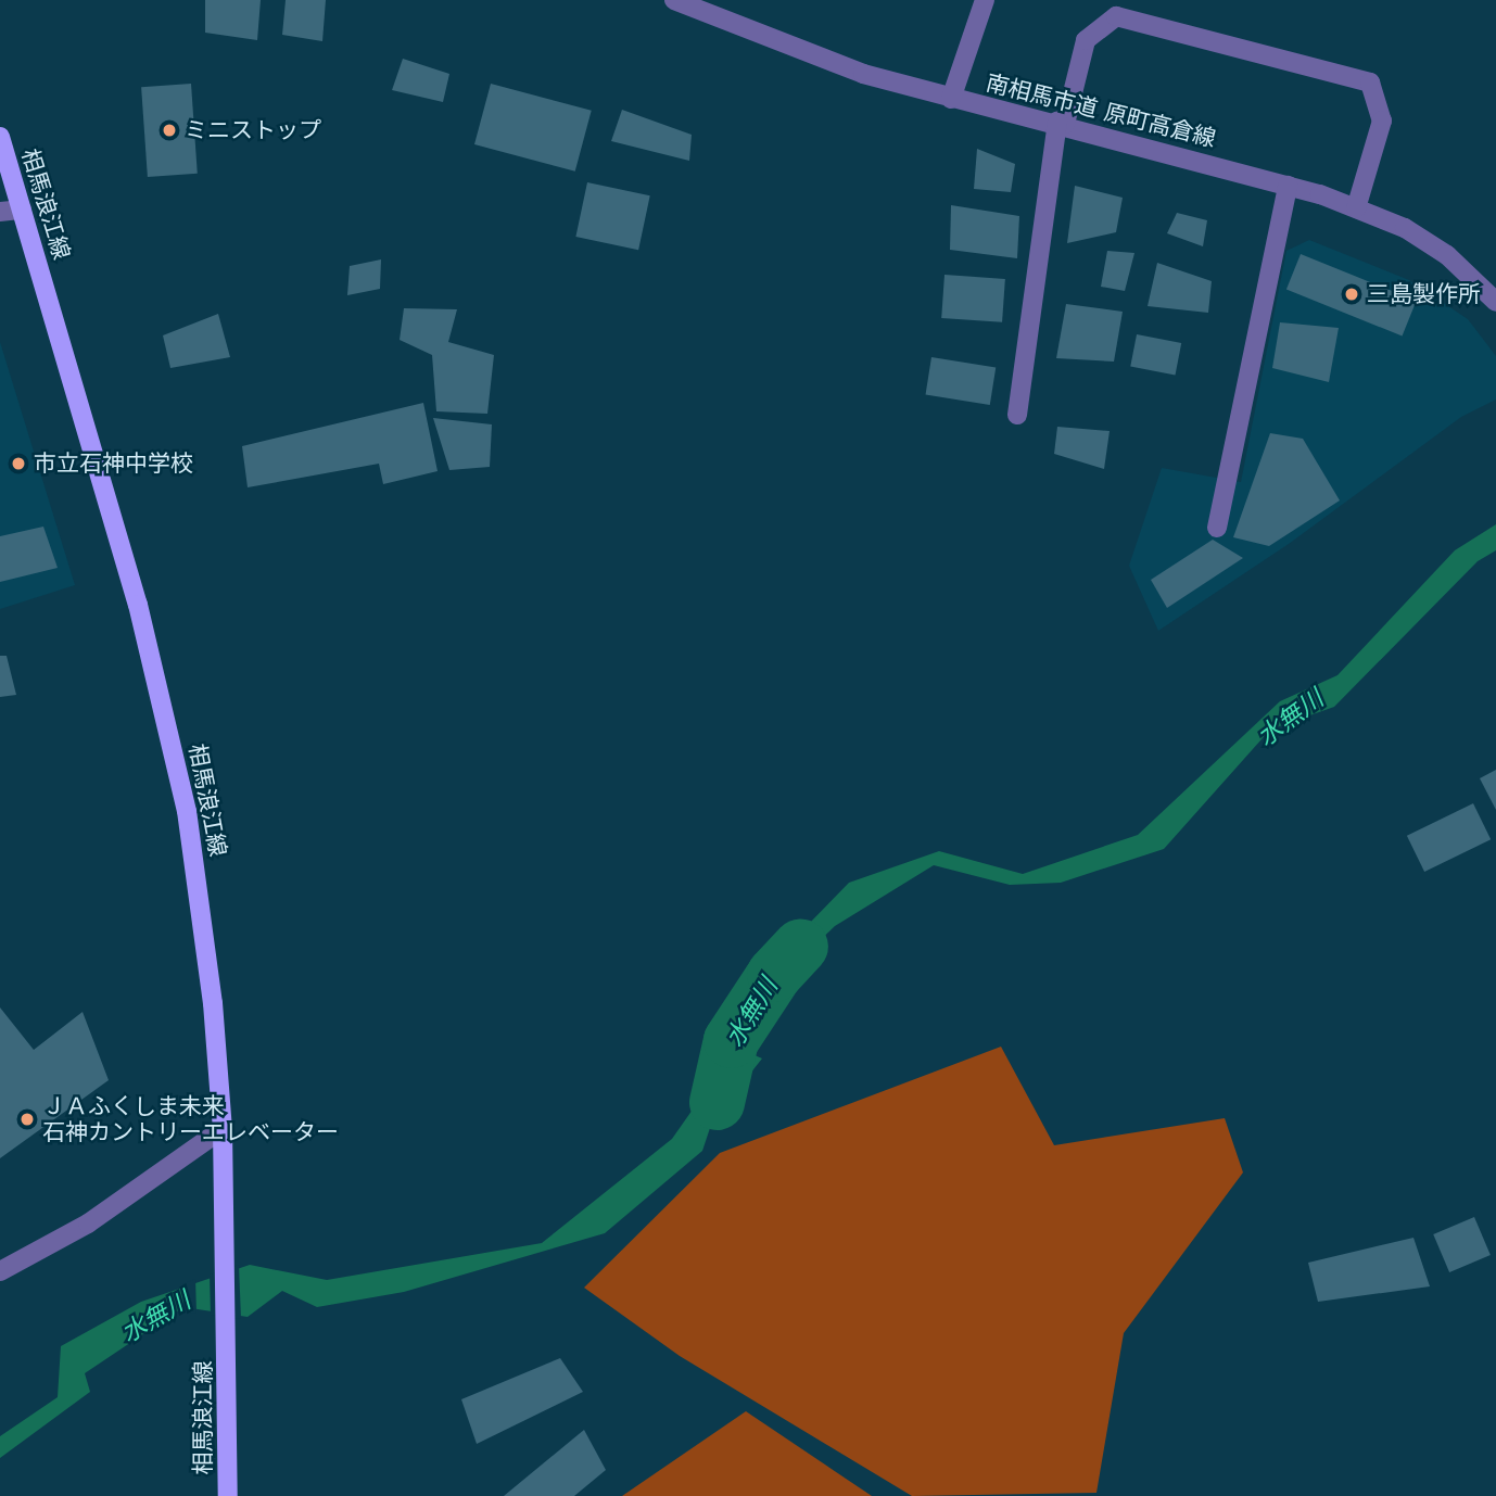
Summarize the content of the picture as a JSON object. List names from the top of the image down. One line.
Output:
{"streets":{"main road":["相馬浪江線"],"street":["南相馬市道 原町高倉線"]},"water":["水無川"],"places":["ミニストップ","三島製作所","市立石神中学校","ＪＡふくしま未来 石神カントリーエレベーター"]}
